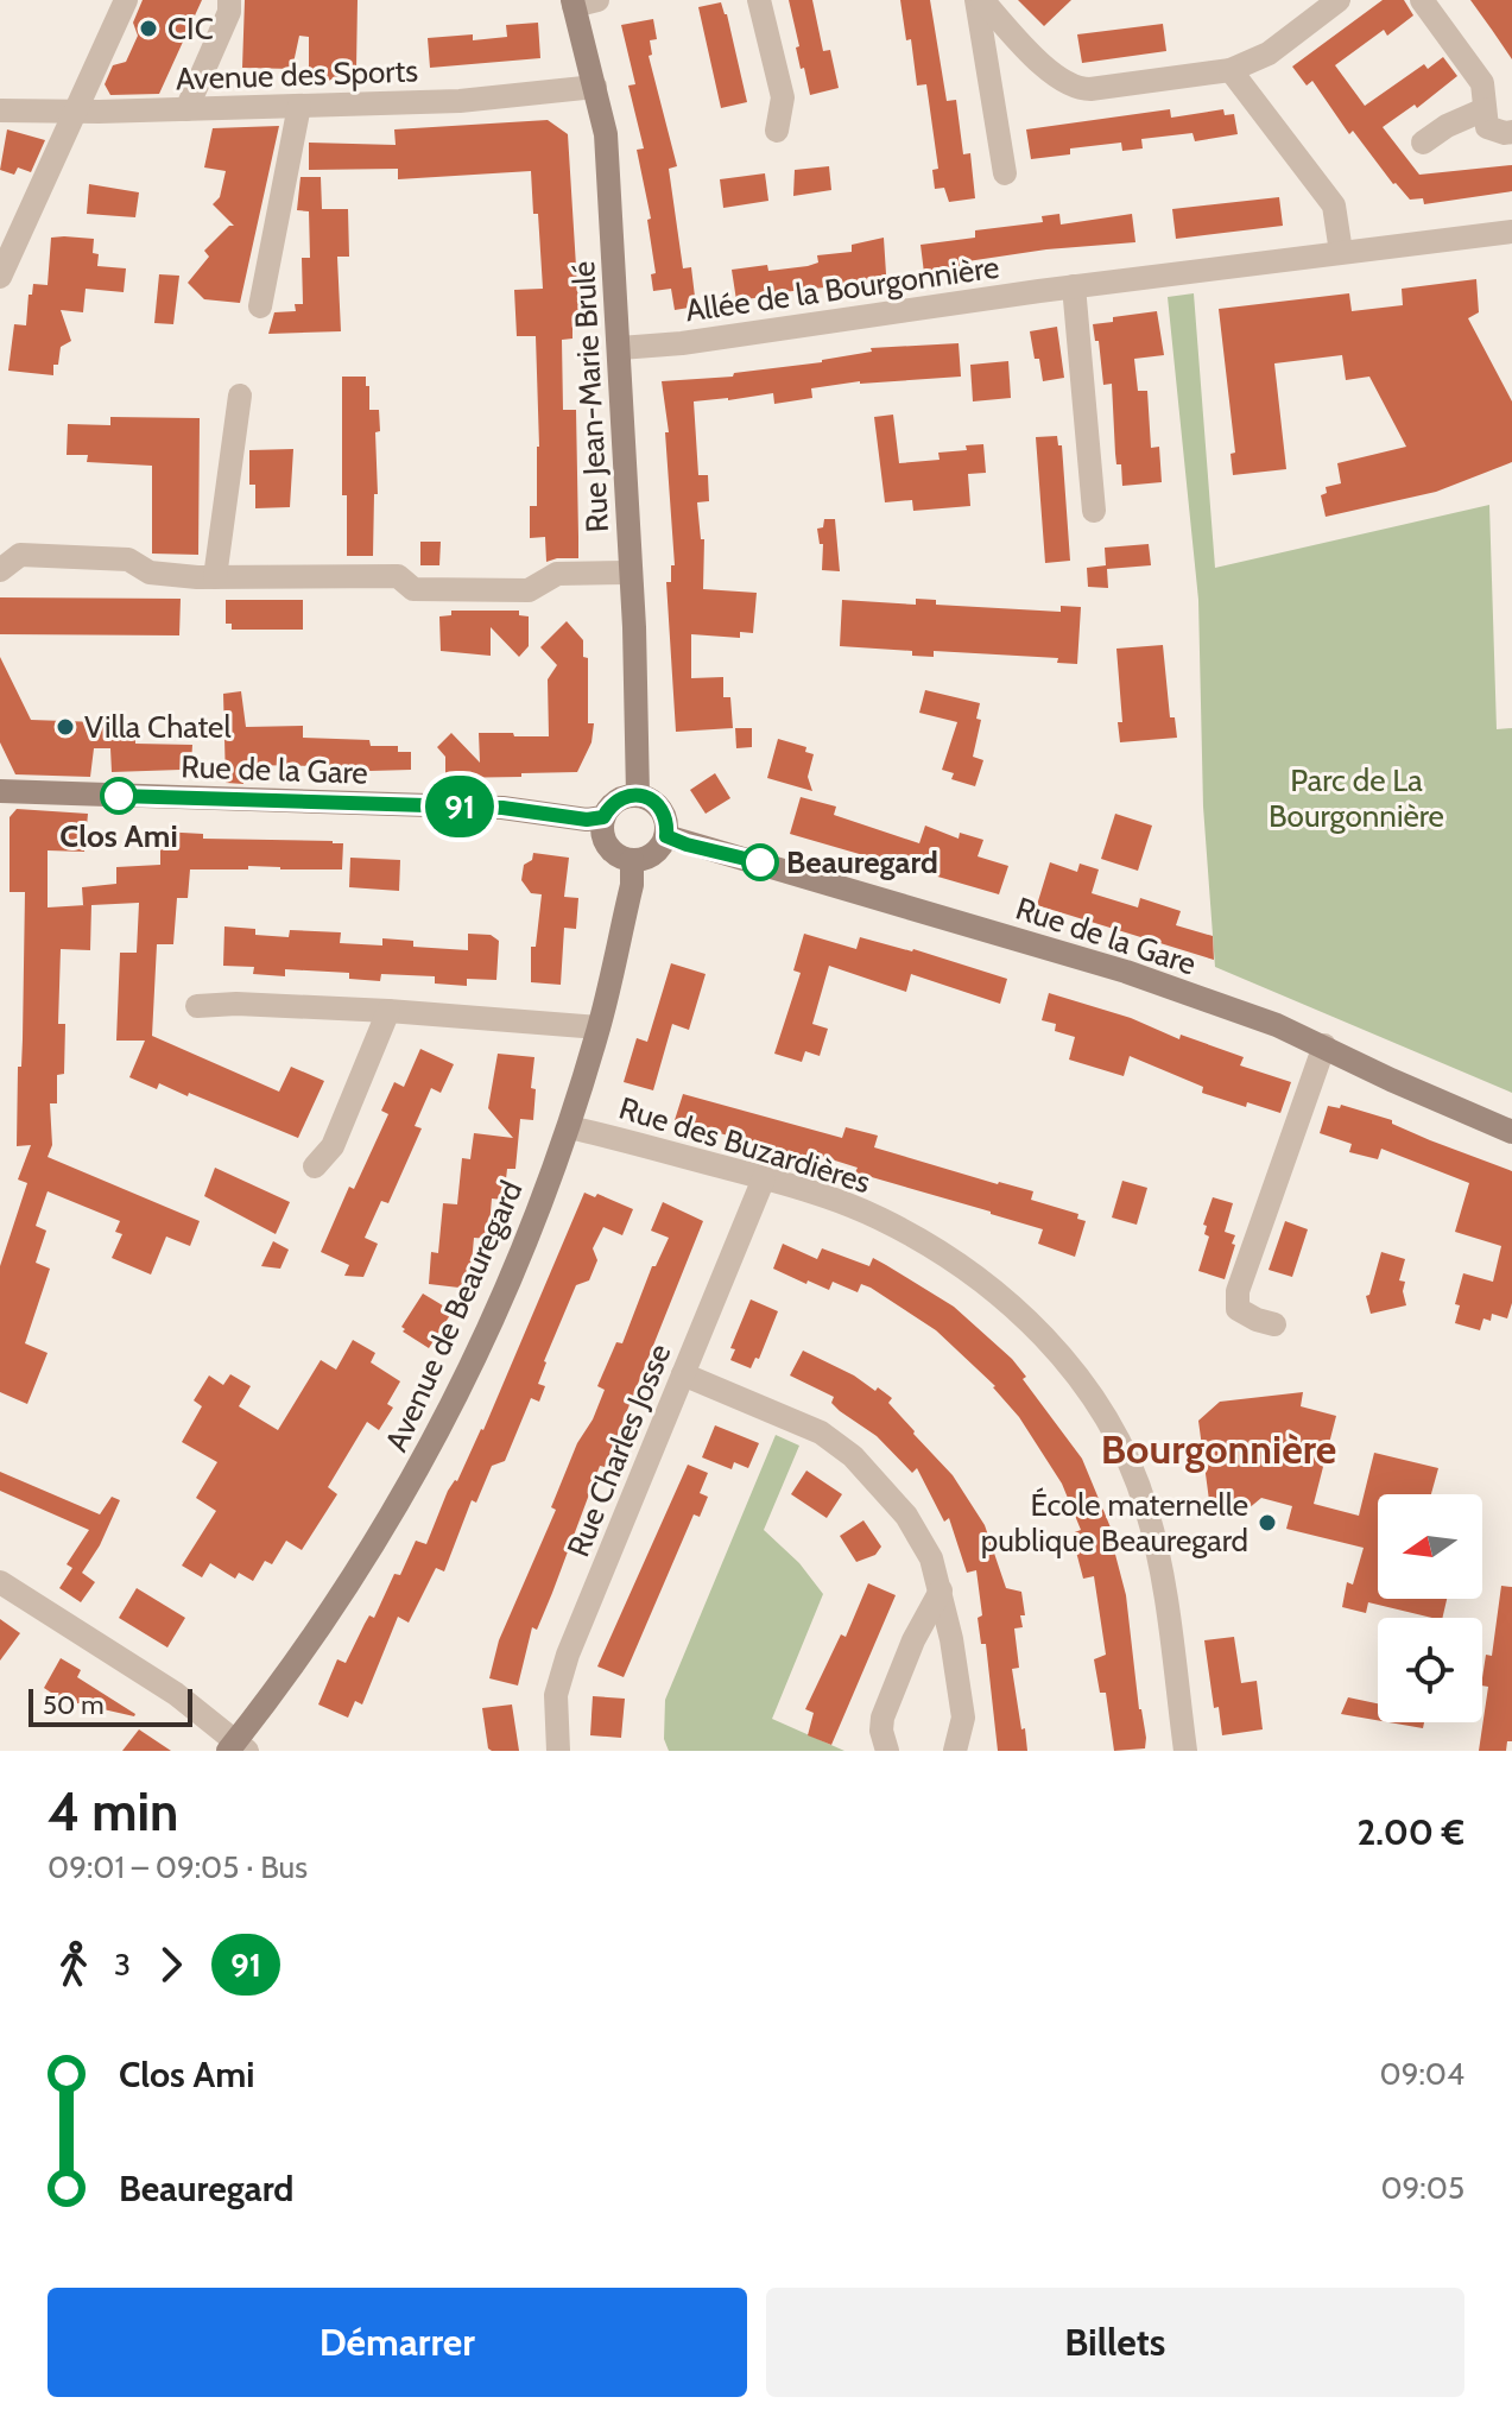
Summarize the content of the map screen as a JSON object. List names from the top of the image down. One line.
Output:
{"streets":{"street":["Avenue des Sports","Allée de la Bourgonnière","Rue Jean-Marie Brulé","Rue de la Gare","Rue des Buzardières","Avenue de Beauregard","Rue Charles Josse"]},"crossings":[["Avenue des Sports","Rue Jean-Marie Brulé"],["Allée de la Bourgonnière","Rue Jean-Marie Brulé"],["Rue Jean-Marie Brulé","Rue de la Gare"],["Rue Jean-Marie Brulé","Avenue de Beauregard"],["Rue de la Gare","Avenue de Beauregard"],["Rue des Buzardières","Avenue de Beauregard"],["Rue des Buzardières","Rue Charles Josse"]],"districts":["Bourgonnière"],"parks":["Parc de La Bourgonnière"],"places":["CIC","Villa Chatel","Clos Ami","Beauregard","École maternelle publique Beauregard"],"lines":["bus line 91"],"scale_bar":"50 m","north":"left","page":{"on_map":"91","scale":"50 m","heading":["4 min","09:01 – 09:05 · Bus","2.00 €"],"legs":["3","91"],"list":[{"name":"Clos Ami","value":"09:04"},{"name":"Beauregard","value":"09:05"}],"buttons":["Démarrer","Billets"]}}
